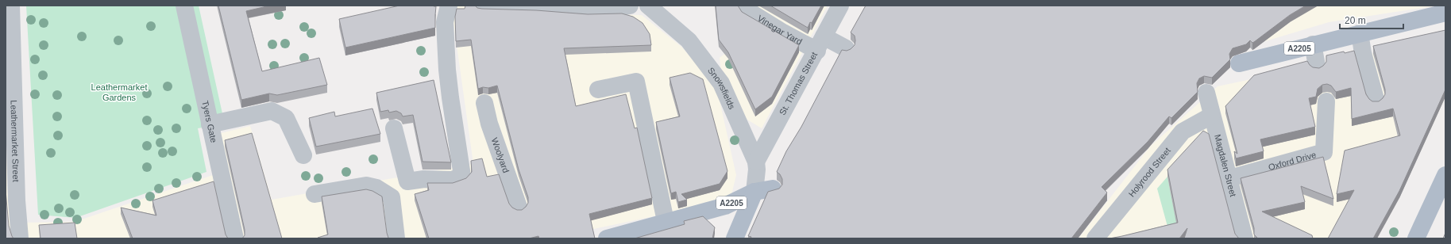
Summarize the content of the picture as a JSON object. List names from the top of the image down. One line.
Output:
{"streets":{"main road":["A2205"],"street":["Vinegar Yard","St. Thomas Street","Snowsfields","Tyers Gate","Leathermarket Street","Woolyard","Oxford Drive","Magdalen Street","Holyrood Street"]},"crossings":[["Vinegar Yard","St. Thomas Street"],["A2205","Snowsfields"],["St. Thomas Street","Snowsfields"],["Oxford Drive","Magdalen Street"],["Magdalen Street","Holyrood Street"]],"parks":["Leathermarket Gardens"],"scale_bar":"20 m"}
